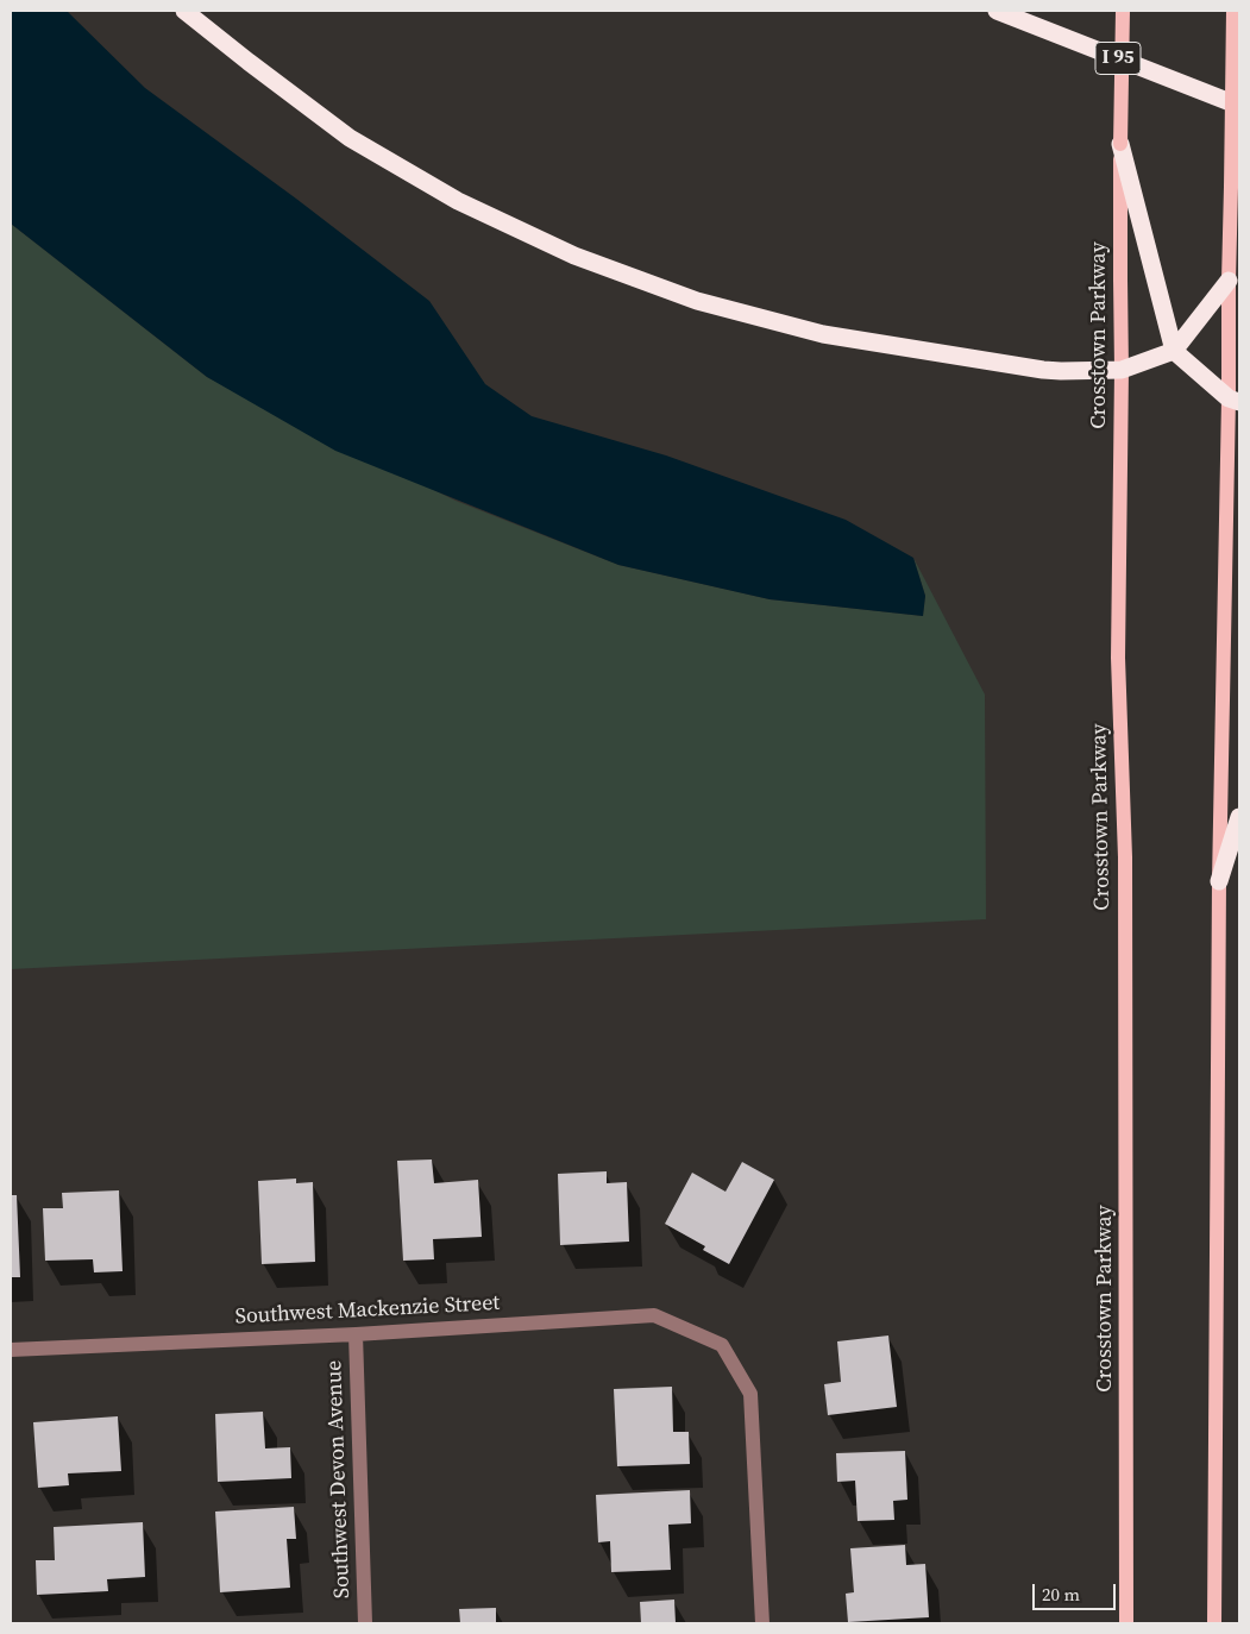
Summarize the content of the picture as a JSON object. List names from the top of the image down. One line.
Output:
{"streets":{"highway":["I 95"],"main road":["Crosstown Parkway"],"street":["Southwest Mackenzie Street","Southwest Devon Avenue"]},"crossings":[["Southwest Mackenzie Street","Southwest Devon Avenue"]],"scale_bar":"20 m"}
